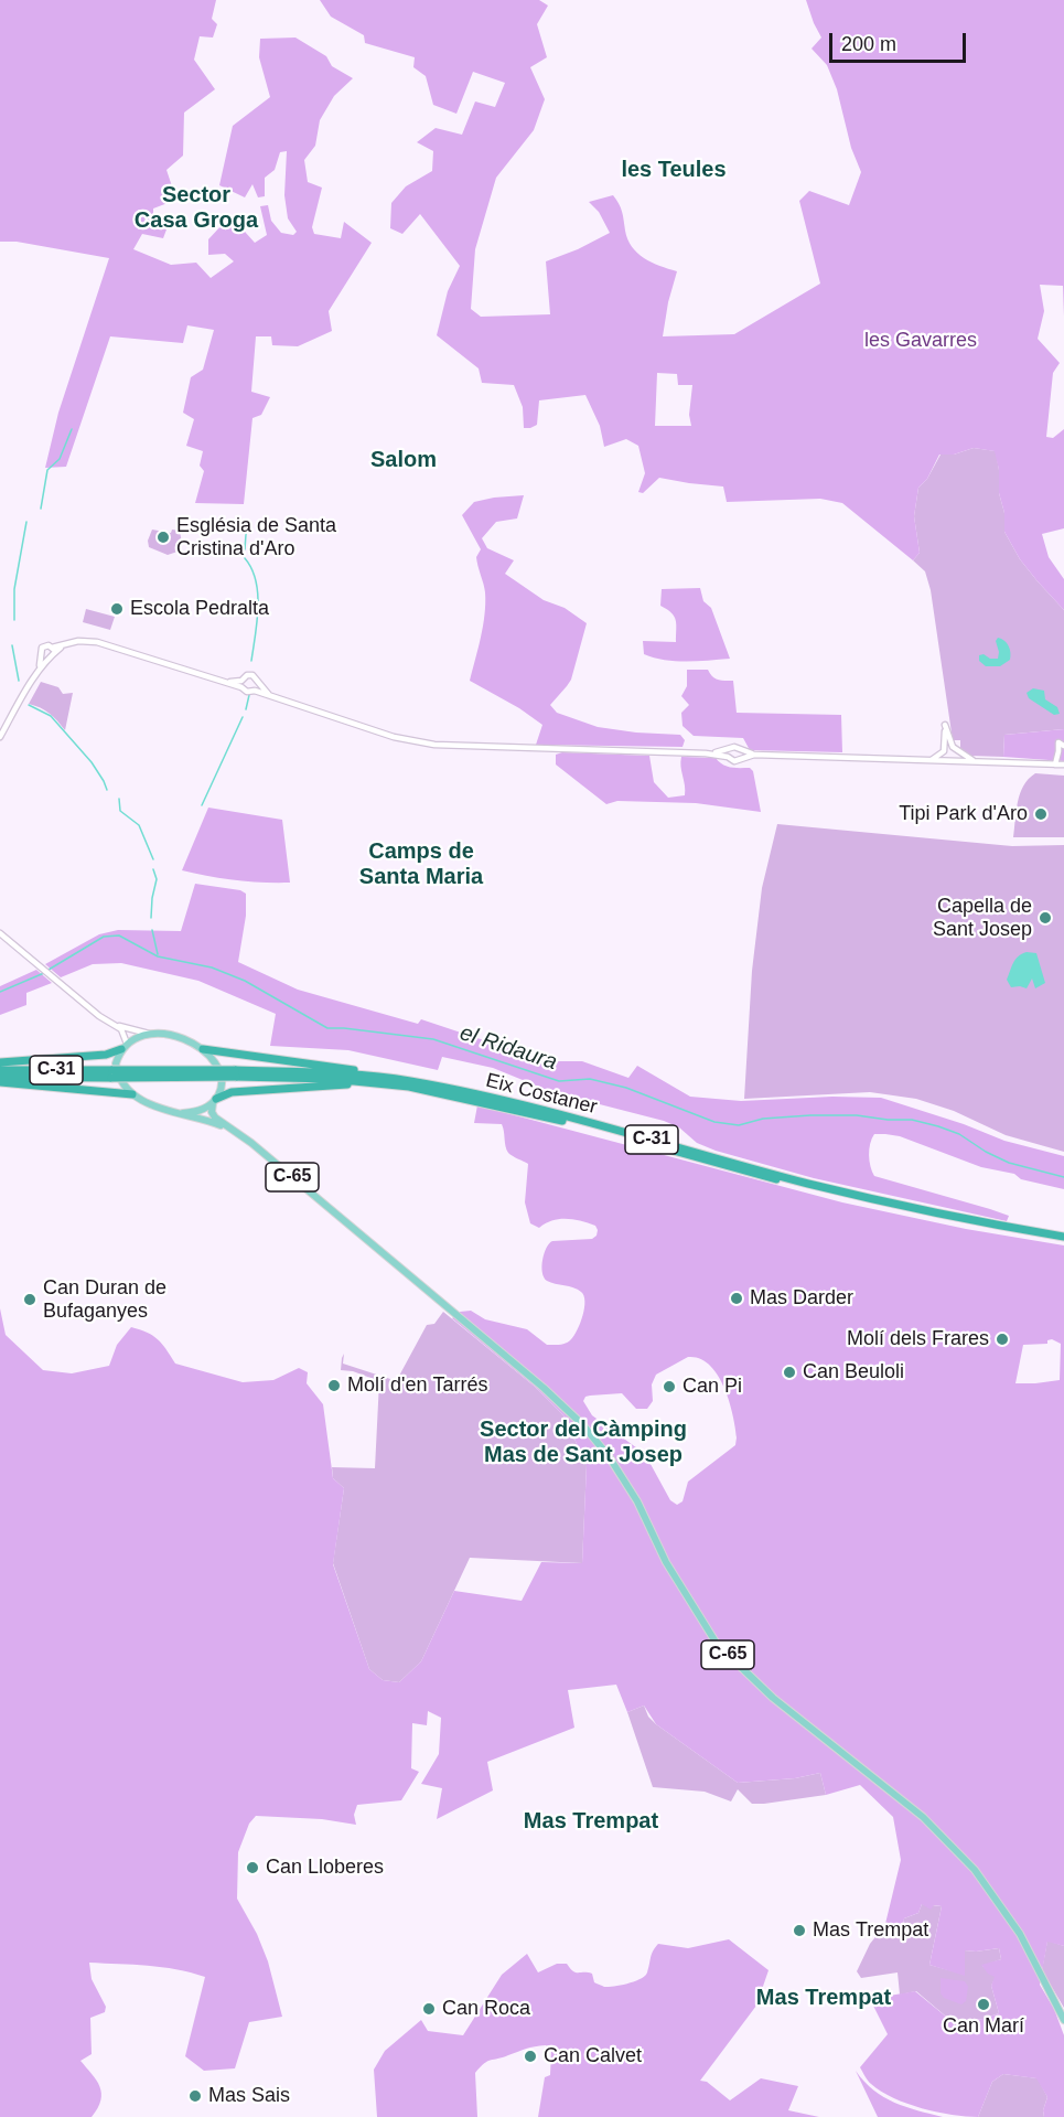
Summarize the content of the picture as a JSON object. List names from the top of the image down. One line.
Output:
{"streets":{"highway":["C-31","Eix Costaner","C-65"]},"crossings":[["Eix Costaner","C-65"]],"districts":["les Teules","Sector Casa Groga","Salom","Camps de Santa Maria","Sector del Càmping Mas de Sant Josep","Mas Trempat","Mas Trempat"],"water":["el Ridaura"],"parks":["les Gavarres"],"places":["Església de Santa Cristina d'Aro","Escola Pedralta","Tipi Park d'Aro","Capella de Sant Josep","Mas Darder","Can Duran de Bufaganyes","Molí dels Frares","Can Beuloli","Molí d'en Tarrés","Can Pi","Can Lloberes","Mas Trempat","Can Marí","Can Roca","Can Calvet","Mas Sais"],"scale_bar":"200 m"}
